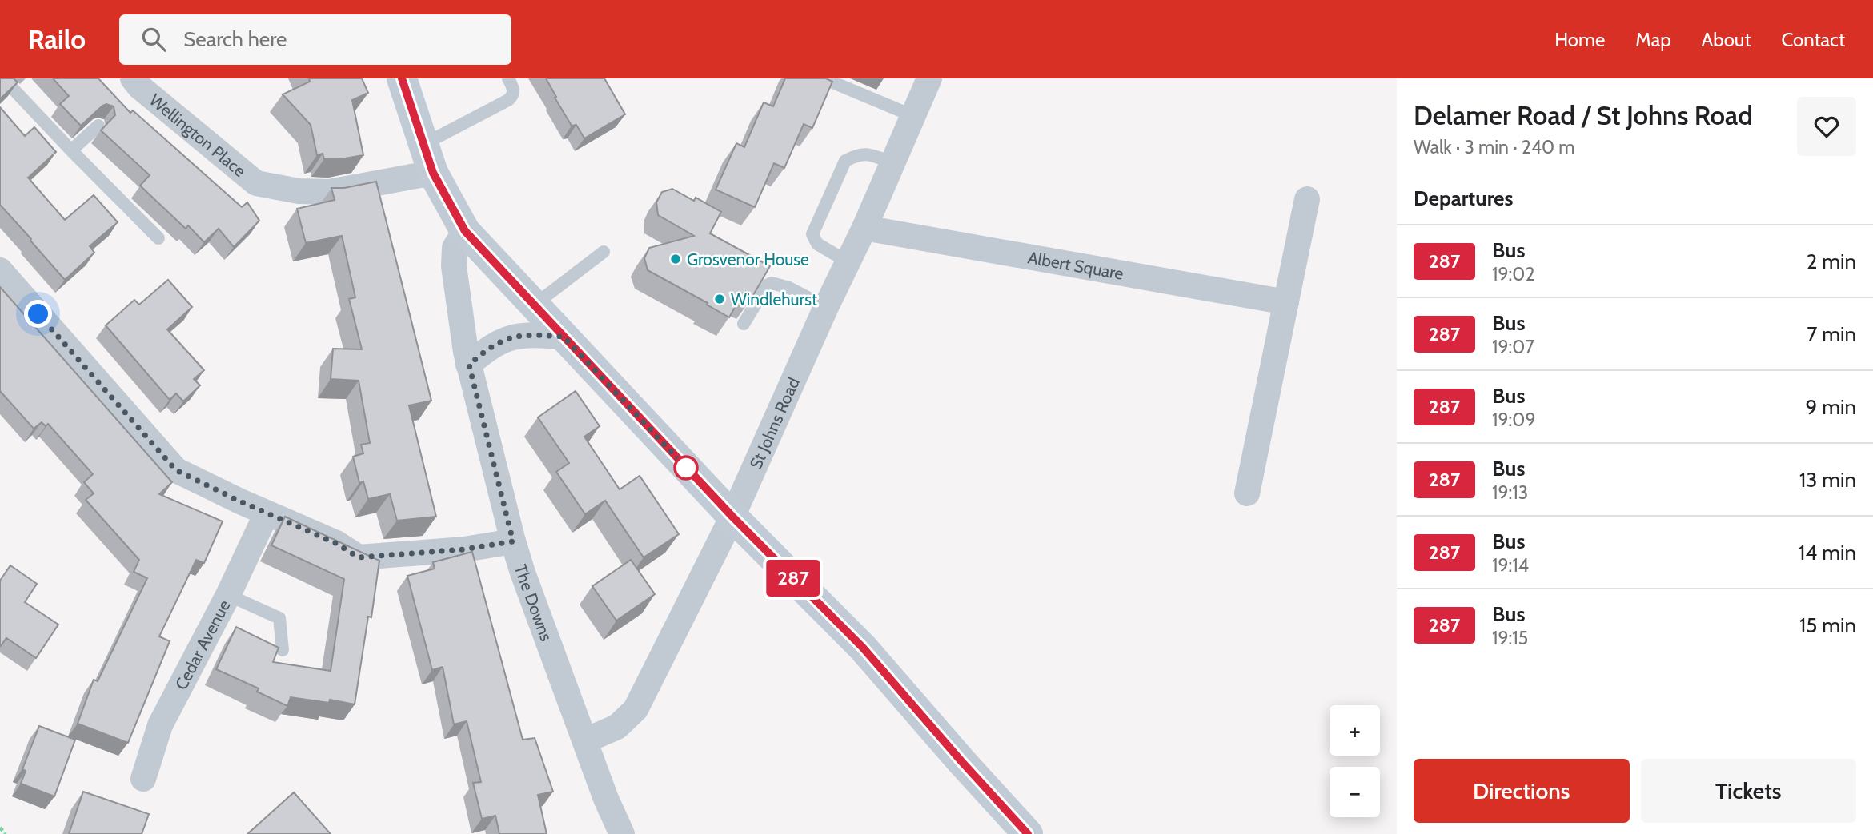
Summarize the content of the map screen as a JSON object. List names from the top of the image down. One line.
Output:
{"streets":{"street":["Wellington Place","Albert Square","St Johns Road","The Downs","Cedar Avenue"]},"crossings":[["Albert Square","St Johns Road"],["St Johns Road","The Downs"]],"places":["Grosvenor House","Windlehurst"],"lines":["bus line 287"],"page":{"header":"Railo","search":"Search here","nav":["Home","Map","About","Contact"],"on_map":"287","heading":[["Delamer Road / St Johns Road","Walk · 3 min · 240 m"],"Departures"],"list":[{"mark":"287","name":"Bus","note":"19:02","value":"2 min"},{"mark":"287","name":"Bus","note":"19:07","value":"7 min"},{"mark":"287","name":"Bus","note":"19:09","value":"9 min"},{"mark":"287","name":"Bus","note":"19:13","value":"13 min"},{"mark":"287","name":"Bus","note":"19:14","value":"14 min"},{"mark":"287","name":"Bus","note":"19:15","value":"15 min"}],"map_buttons":["+","−"],"buttons":["Directions","Tickets"]}}
